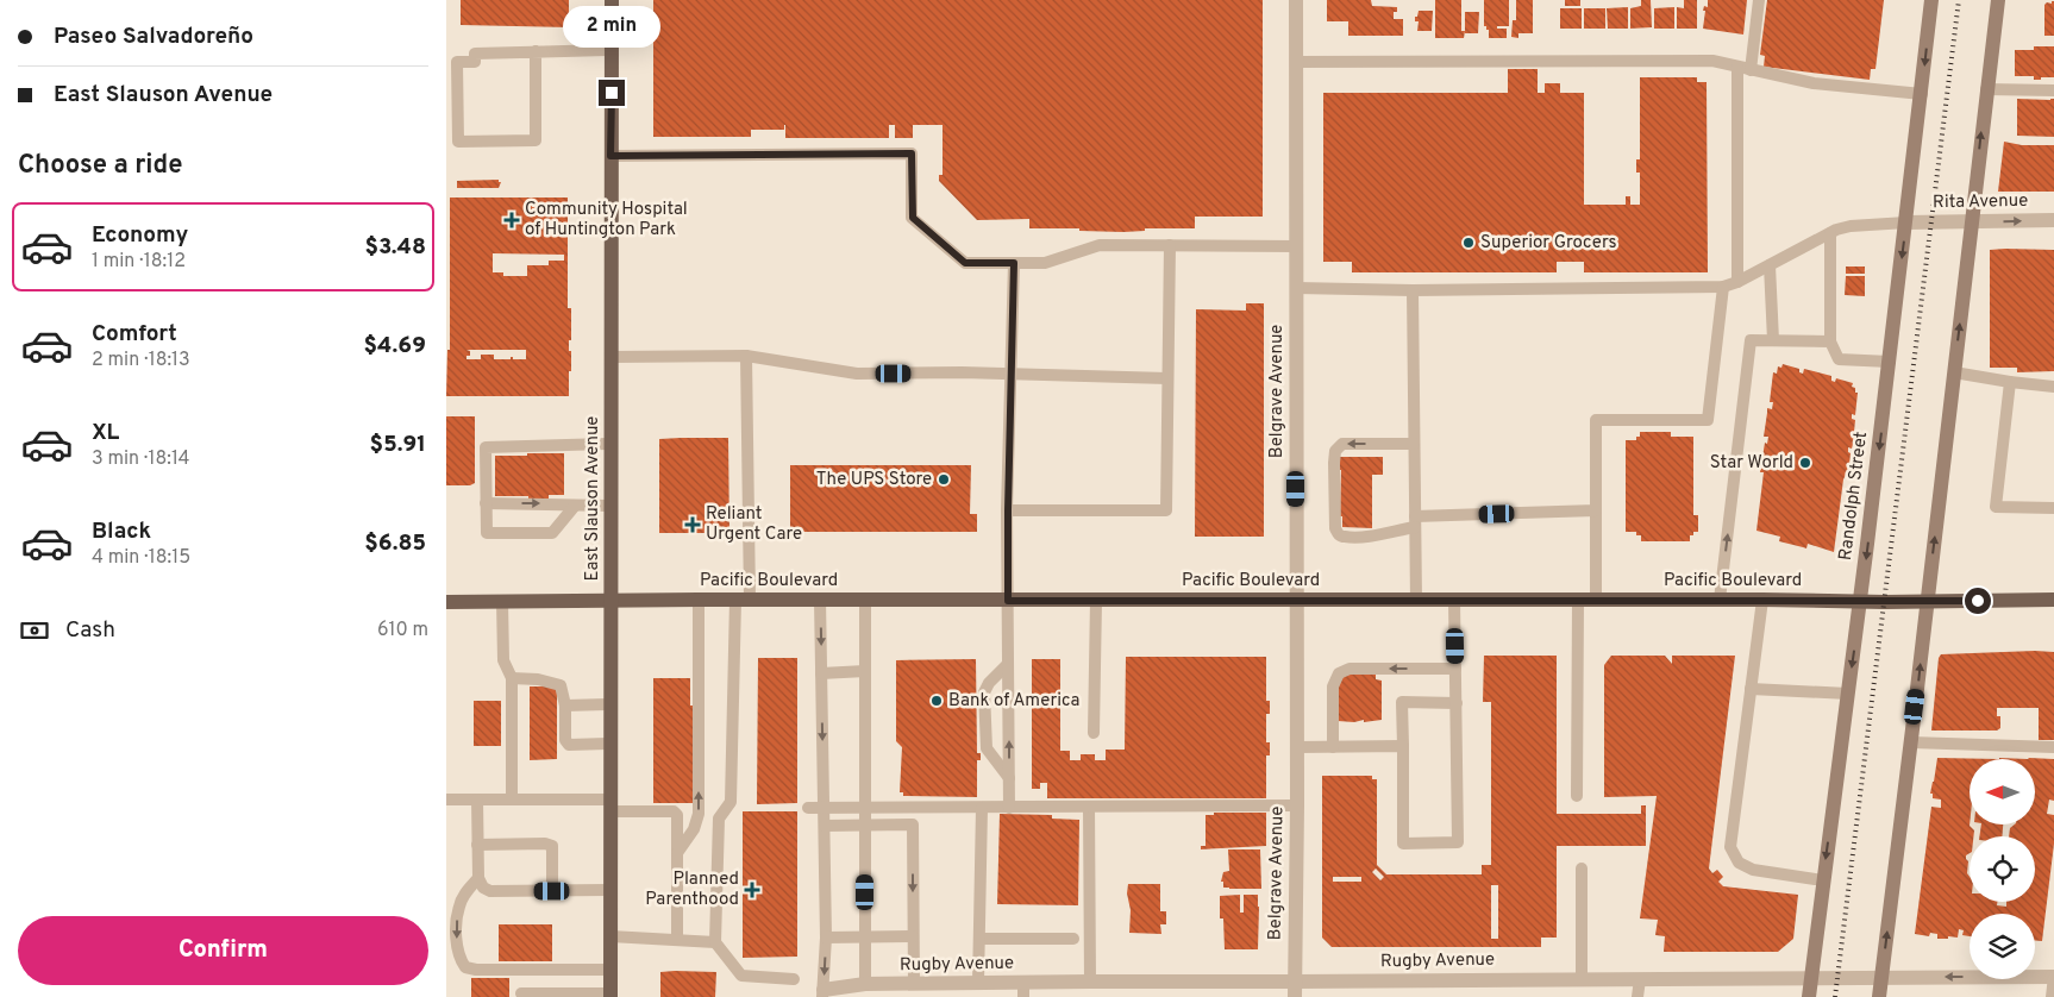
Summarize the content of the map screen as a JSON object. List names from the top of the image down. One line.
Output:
{"streets":{"main road":["East Slauson Avenue","Pacific Boulevard"],"street":["Rita Avenue","Belgrave Avenue","Randolph Street","Rugby Avenue"]},"crossings":[["Rita Avenue","Randolph Street"],["Belgrave Avenue","Pacific Boulevard"],["Belgrave Avenue","Rugby Avenue"],["Randolph Street","Pacific Boulevard"],["Randolph Street","Rugby Avenue"],["East Slauson Avenue","Pacific Boulevard"]],"one_way":["Rita Avenue"],"places":{"health":["Community Hospital of Huntington Park","Reliant Urgent Care","Planned Parenthood"],"other":["Superior Grocers","Star World","The UPS Store","Bank of America"]},"north":"left","page":{"banner":["Paseo Salvadoreño","East Slauson Avenue"],"bubble":"2 min","heading":"Choose a ride","list":[{"name":"Economy","note":"1 min · 18:12","value":"$3.48"},{"name":"Comfort","note":"2 min · 18:13","value":"$4.69"},{"name":"XL","note":"3 min · 18:14","value":"$5.91"},{"name":"Black","note":"4 min · 18:15","value":"$6.85"}],"pay":["Cash","610 m"],"buttons":"Confirm"}}
